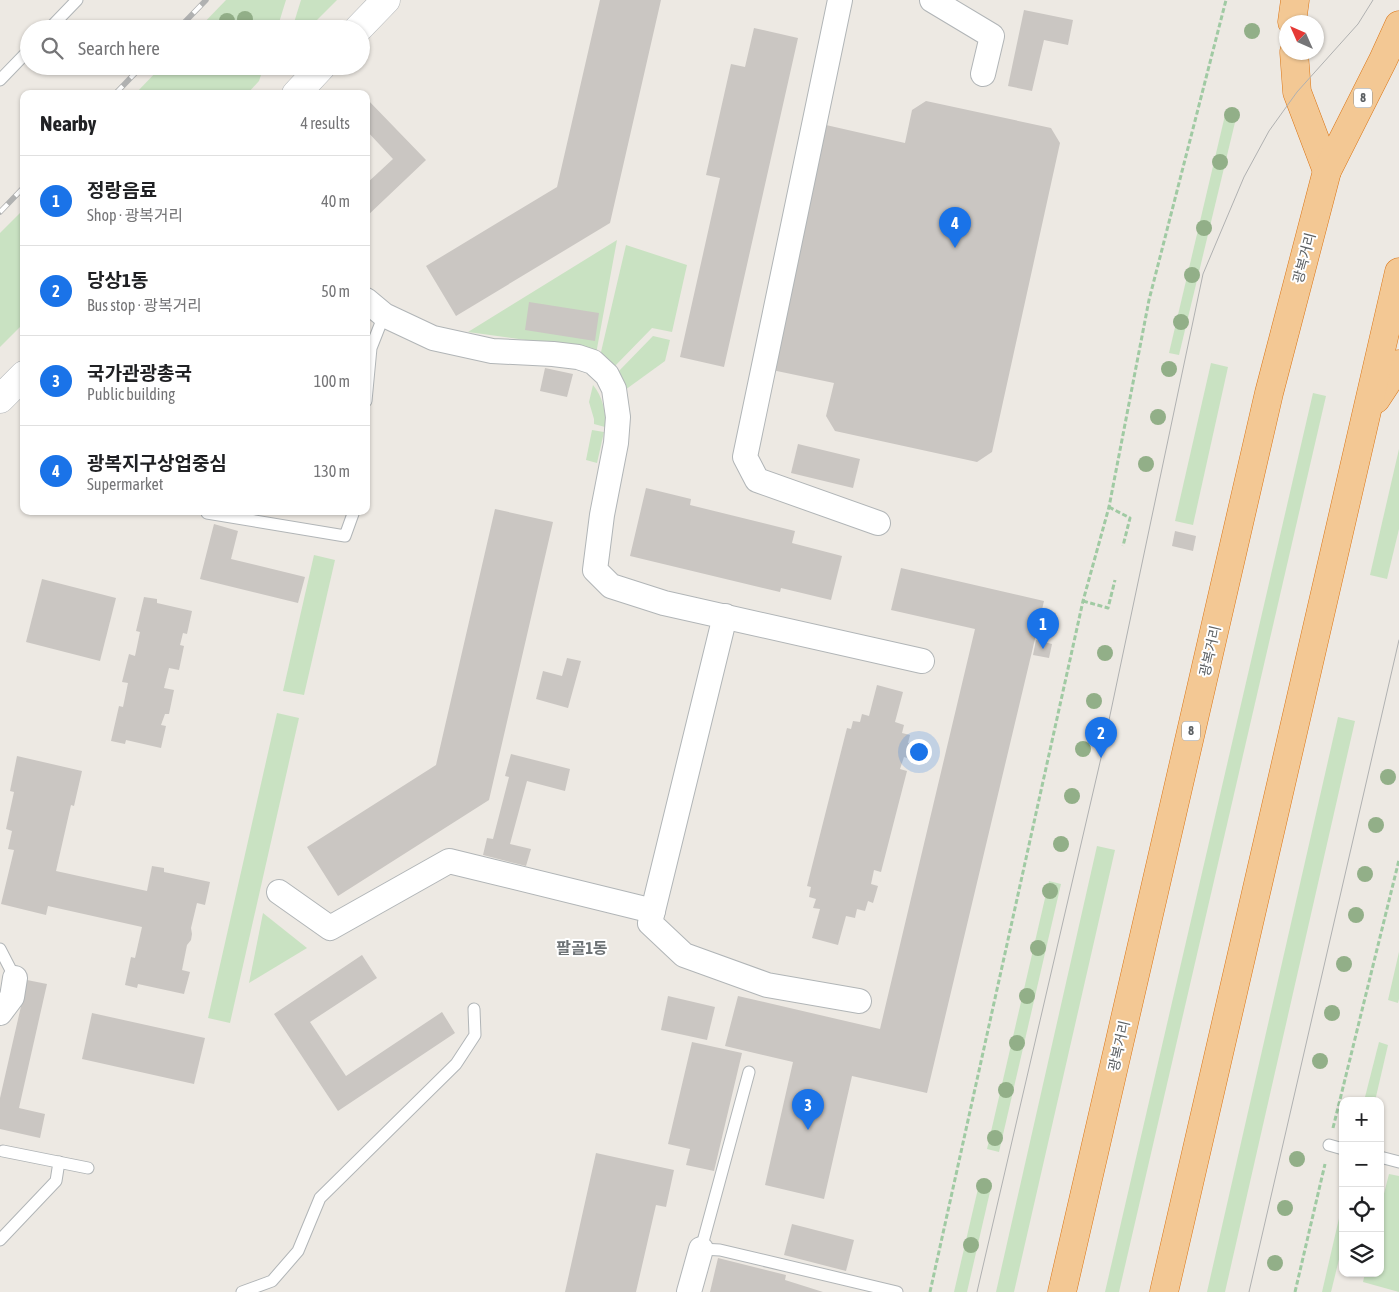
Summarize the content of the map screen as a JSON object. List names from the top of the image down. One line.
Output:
{"streets":{"highway":["8","광복거리"]},"districts":["팔골1동"],"north":"top left","page":{"search":"Search here","heading":["Nearby","4 results"],"list":[{"mark":"1","name":"정랑음료","note":"Shop · 광복거리","value":"40 m"},{"mark":"2","name":"당상1동","note":"Bus stop · 광복거리","value":"50 m"},{"mark":"3","name":"국가관광총국","note":"Public building","value":"100 m"},{"mark":"4","name":"광복지구상업중심","note":"Supermarket","value":"130 m"}],"pins":["4","1","2","3"],"map_buttons":["+","−"]}}
